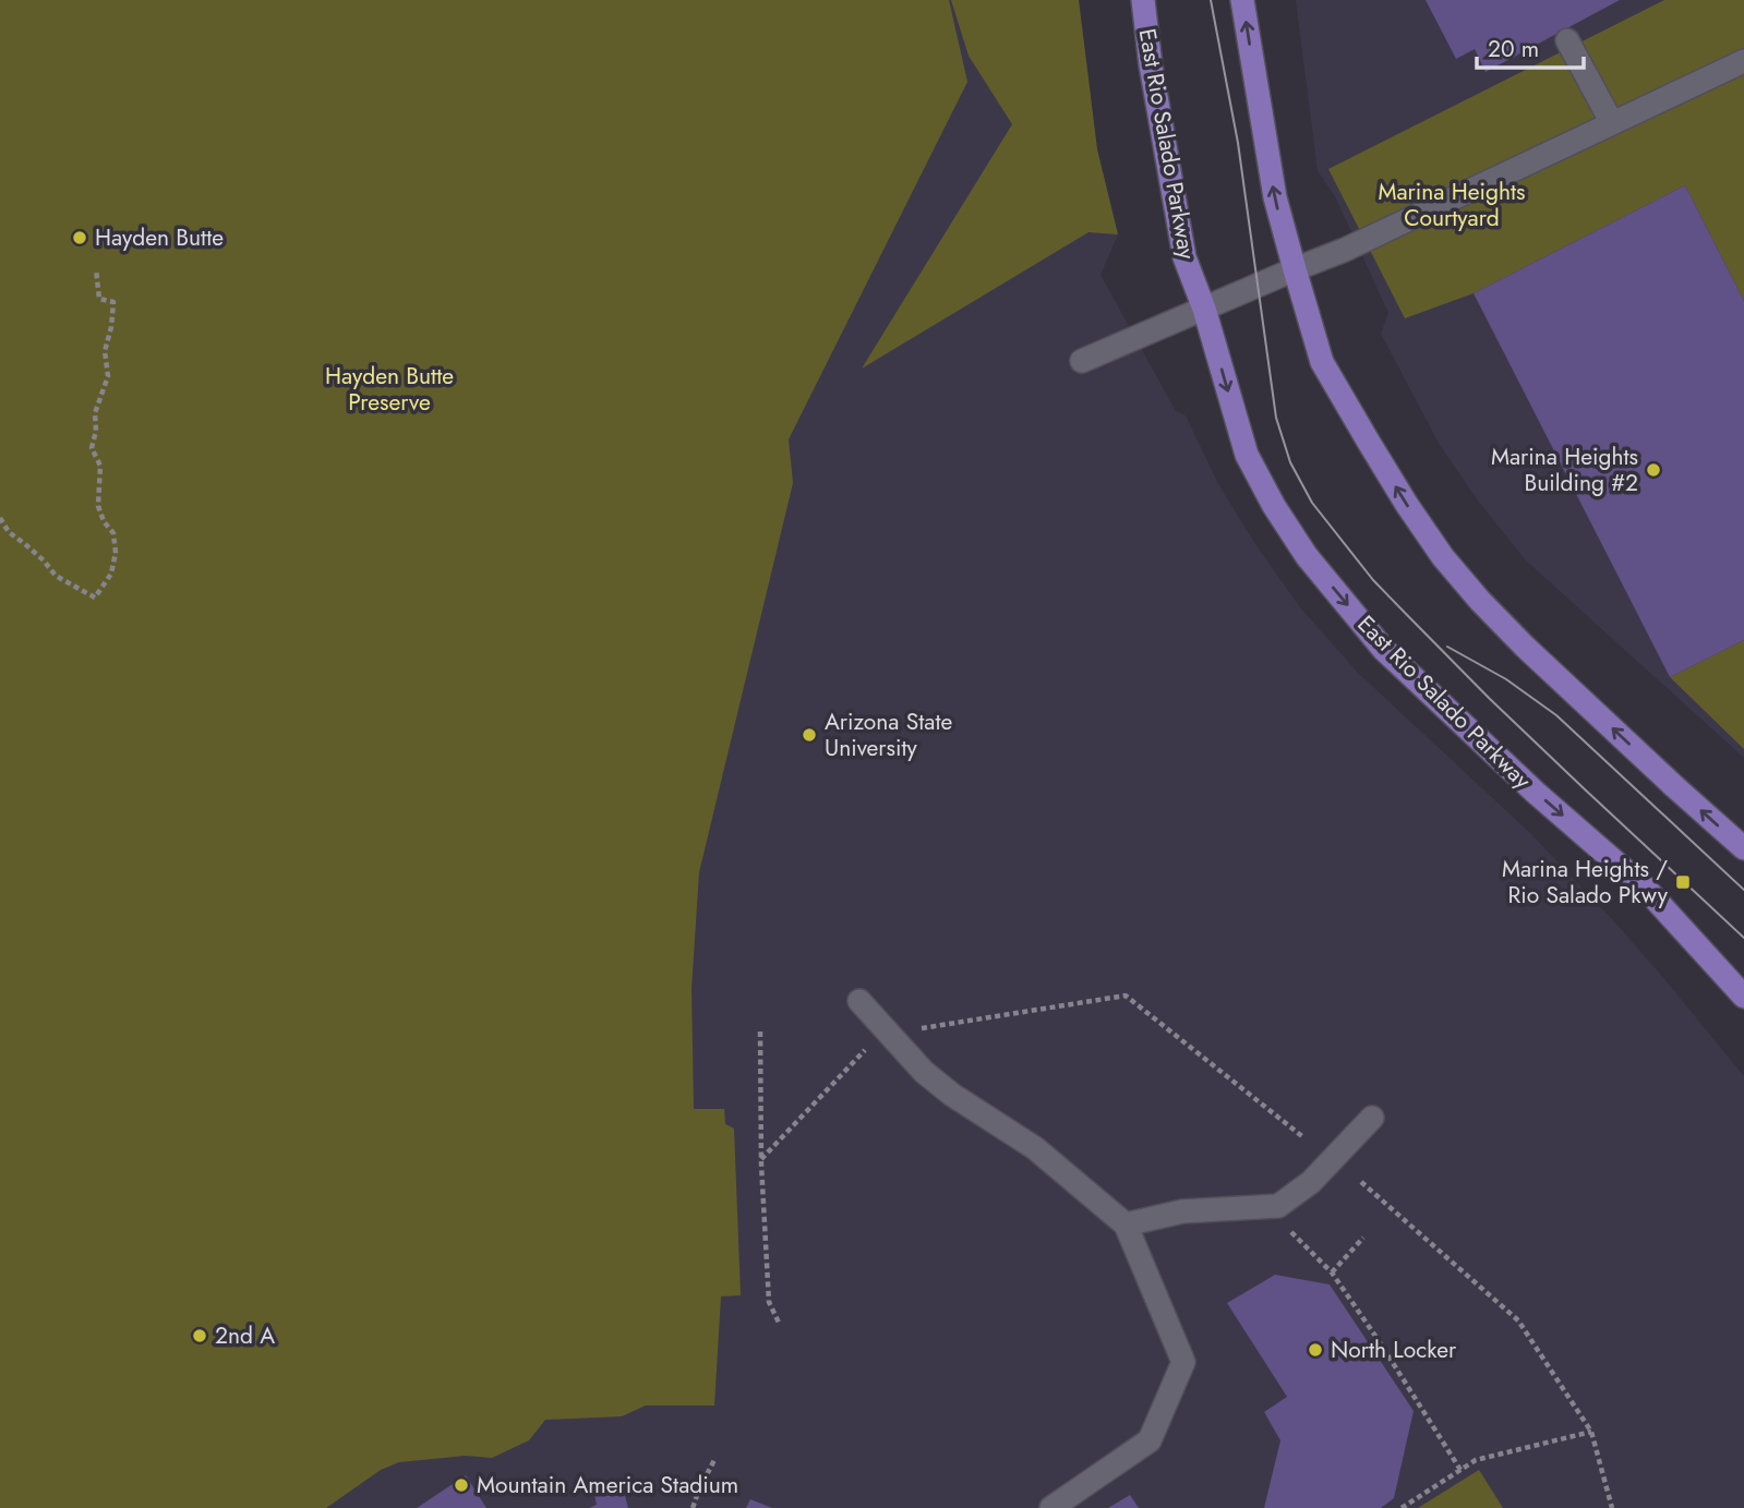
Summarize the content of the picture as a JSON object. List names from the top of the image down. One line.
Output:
{"streets":{"main road":["East Rio Salado Parkway"]},"parks":["Marina Heights Courtyard","Hayden Butte Preserve"],"places":{"other":["Hayden Butte","Marina Heights Building #2","Arizona State University","2nd A","North Locker","Mountain America Stadium"],"transit":["Marina Heights / Rio Salado Pkwy"]},"scale_bar":"20 m"}
